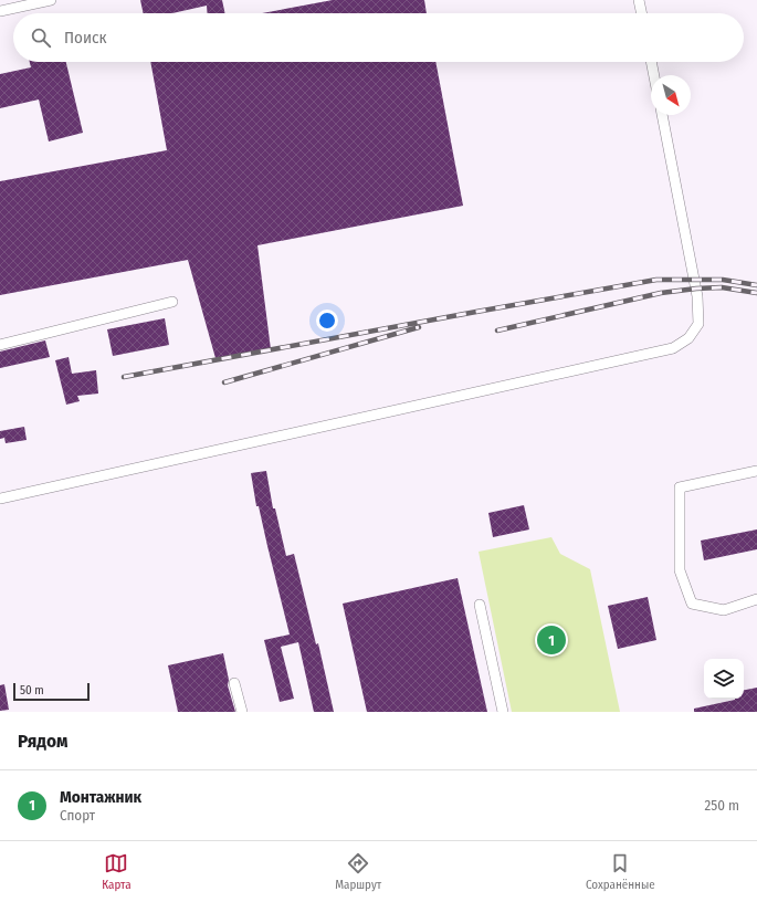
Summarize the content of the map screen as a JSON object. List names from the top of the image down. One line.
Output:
{"scale_bar":"50 m","north":"bottom right","page":{"search":"Поиск","pins":"1","scale":"50 m","heading":"Рядом","list":[{"mark":"1","name":"Монтажник","note":"Спорт","value":"250 m"}],"nav":["Карта","Маршрут","Сохранённые"]}}
